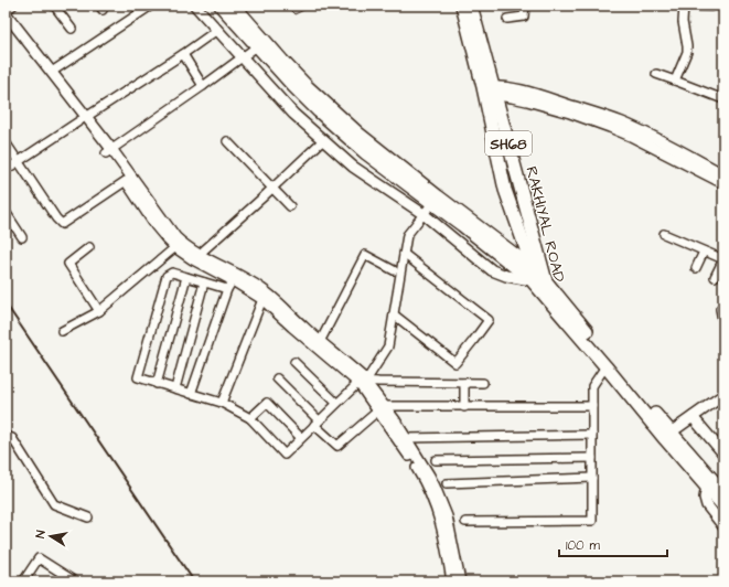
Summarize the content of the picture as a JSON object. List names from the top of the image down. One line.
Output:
{"streets":{"main road":["SH68","RAKHIYAL ROAD"]},"crossings":[["SH68","RAKHIYAL ROAD"]],"scale_bar":"100 m","north":"left"}
